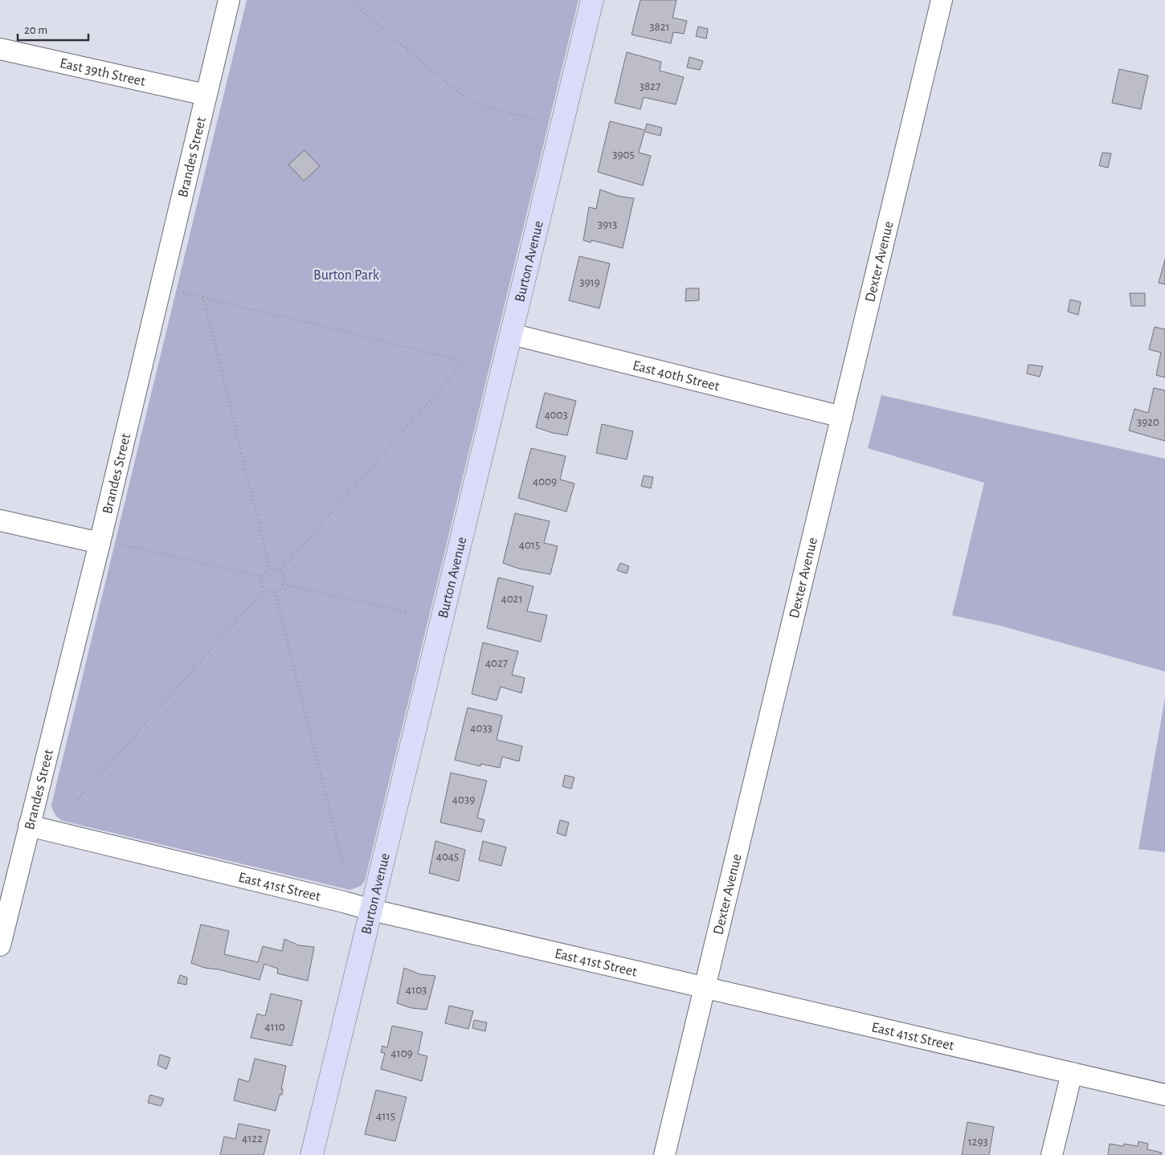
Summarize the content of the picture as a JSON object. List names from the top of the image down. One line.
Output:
{"streets":{"street":["East 39th Street","Brandes Street","Dexter Avenue","Burton Avenue","East 40th Street","East 41st Street"]},"crossings":[["East 39th Street","Brandes Street"],["Brandes Street","East 41st Street"],["Dexter Avenue","East 40th Street"],["Dexter Avenue","East 41st Street"],["Burton Avenue","East 40th Street"],["Burton Avenue","East 41st Street"]],"parks":["Burton Park"],"house_numbers":["3821","3827","3905","3913","3919","4003","3920","4009","4015","4021","4027","4033","4039","4045","4103","4110","4109","4115","4122","1293"],"scale_bar":"20 m"}
